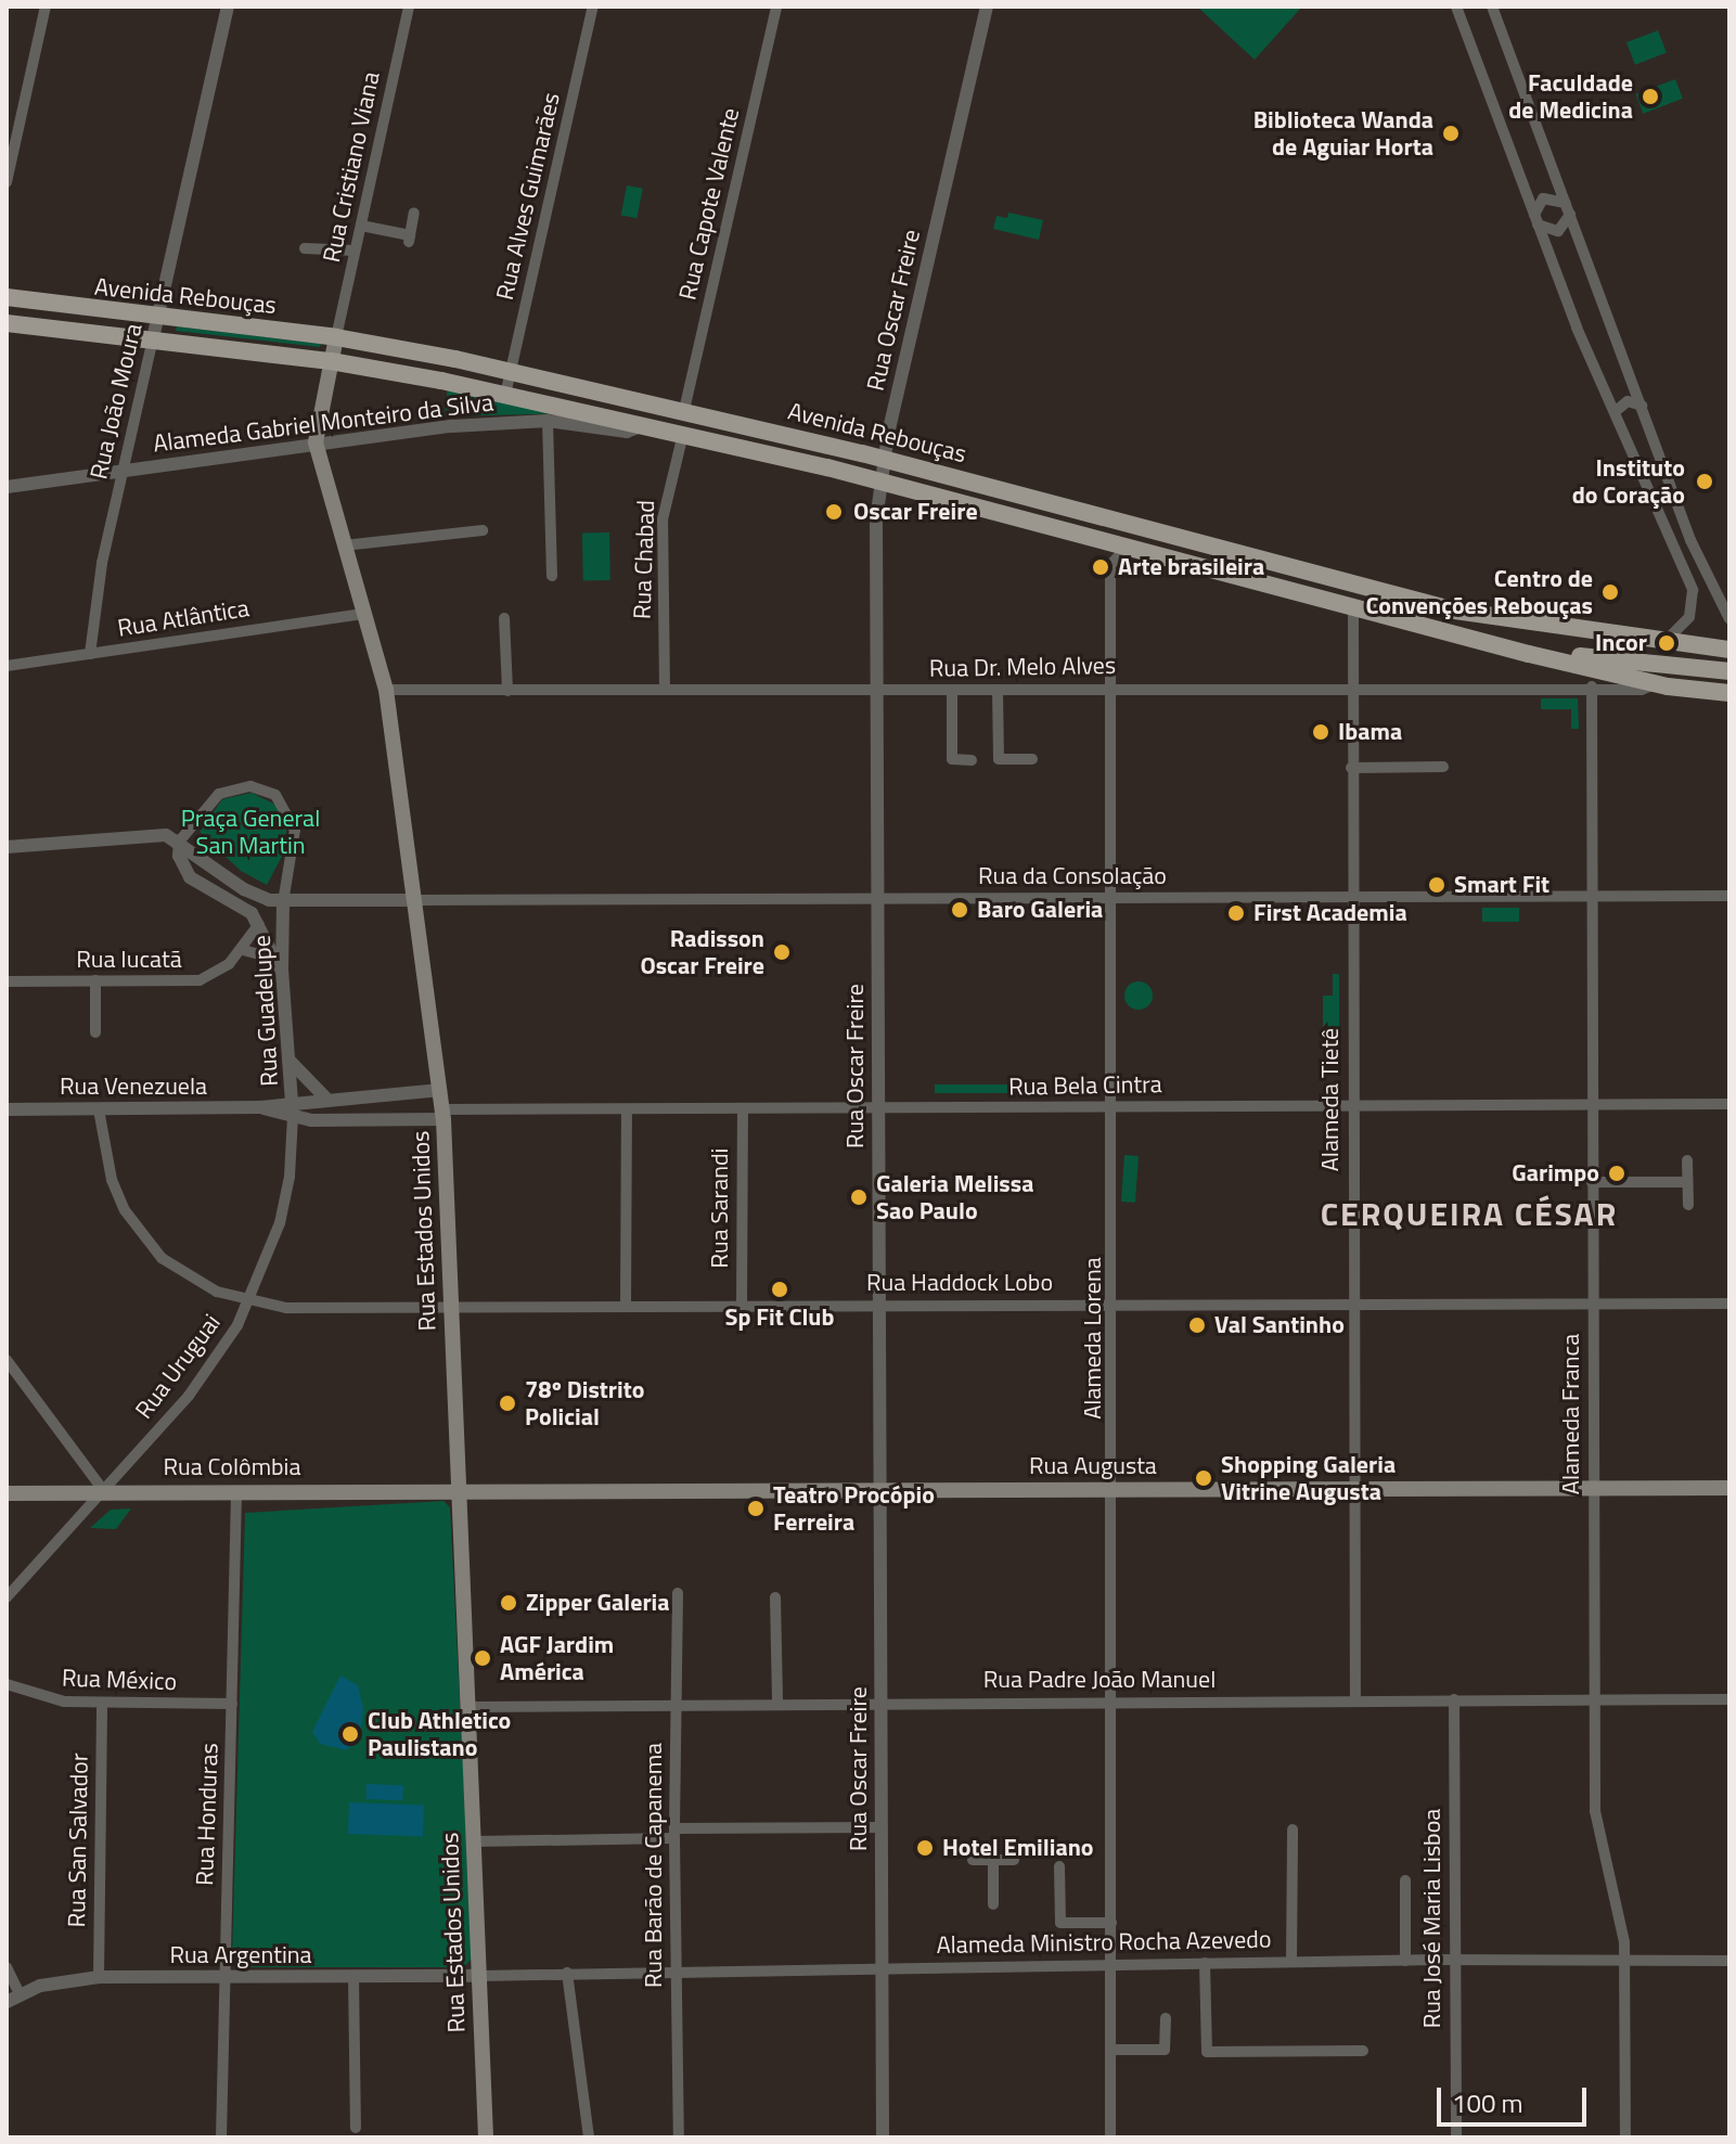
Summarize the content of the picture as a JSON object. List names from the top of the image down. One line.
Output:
{"streets":{"main road":["Avenida Rebouças","Rua Estados Unidos","Rua Augusta","Rua Colômbia"],"street":["Rua Cristiano Viana","Rua Alves Guimarães","Rua Capote Valente","Rua Oscar Freire","Rua João Moura","Alameda Gabriel Monteiro da Silva","Rua Chabad","Rua Atlântica","Rua Dr. Melo Alves","Rua da Consolação","Rua Iucatã","Rua Guadelupe","Rua Bela Cintra","Rua Venezuela","Alameda Tietê","Rua Sarandi","Rua Haddock Lobo","Alameda Lorena","Rua Uruguai","Alameda Franca","Rua México","Rua Padre João Manuel","Rua Honduras","Rua San Salvador","Rua Barão de Capanema","Rua José Maria Lisboa","Alameda Ministro Rocha Azevedo","Rua Argentina"]},"crossings":[["Rua Cristiano Viana","Avenida Rebouças"],["Rua Cristiano Viana","Rua Estados Unidos"],["Rua Alves Guimarães","Avenida Rebouças"],["Rua Capote Valente","Avenida Rebouças"],["Avenida Rebouças","Rua Oscar Freire"],["Avenida Rebouças","Rua João Moura"],["Avenida Rebouças","Alameda Gabriel Monteiro da Silva"],["Avenida Rebouças","Rua Chabad"],["Avenida Rebouças","Rua Dr. Melo Alves"],["Avenida Rebouças","Alameda Tietê"],["Avenida Rebouças","Rua Estados Unidos"],["Avenida Rebouças","Alameda Lorena"],["Rua Oscar Freire","Rua Dr. Melo Alves"],["Rua Oscar Freire","Rua da Consolação"],["Rua Oscar Freire","Rua Bela Cintra"],["Rua Oscar Freire","Rua Haddock Lobo"],["Rua Oscar Freire","Rua Augusta"],["Rua Oscar Freire","Rua Padre João Manuel"],["Rua Oscar Freire","Alameda Ministro Rocha Azevedo"],["Rua João Moura","Alameda Gabriel Monteiro da Silva"],["Rua João Moura","Rua Atlântica"],["Alameda Gabriel Monteiro da Silva","Rua Estados Unidos"],["Rua Chabad","Rua Dr. Melo Alves"],["Rua Atlântica","Rua Estados Unidos"],["Rua Dr. Melo Alves","Alameda Tietê"],["Rua Dr. Melo Alves","Rua Estados Unidos"],["Rua Dr. Melo Alves","Alameda Lorena"],["Rua Dr. Melo Alves","Alameda Franca"],["Rua da Consolação","Alameda Tietê"],["Rua da Consolação","Rua Estados Unidos"],["Rua da Consolação","Alameda Lorena"],["Rua da Consolação","Alameda Franca"],["Rua Guadelupe","Rua Venezuela"],["Rua Guadelupe","Rua Uruguai"],["Rua Bela Cintra","Rua Venezuela"],["Rua Bela Cintra","Alameda Tietê"],["Rua Bela Cintra","Rua Sarandi"],["Rua Bela Cintra","Rua Estados Unidos"],["Rua Bela Cintra","Alameda Lorena"],["Rua Bela Cintra","Alameda Franca"],["Rua Venezuela","Rua Estados Unidos"],["Rua Venezuela","Rua Haddock Lobo"],["Rua Venezuela","Rua Uruguai"],["Alameda Tietê","Rua Haddock Lobo"],["Alameda Tietê","Rua Augusta"],["Alameda Tietê","Rua Padre João Manuel"],["Rua Sarandi","Rua Haddock Lobo"],["Rua Estados Unidos","Rua Haddock Lobo"],["Rua Estados Unidos","Rua Augusta"],["Rua Estados Unidos","Rua Colômbia"],["Rua Estados Unidos","Rua Padre João Manuel"],["Rua Estados Unidos","Alameda Ministro Rocha Azevedo"],["Rua Estados Unidos","Rua Argentina"],["Rua Haddock Lobo","Alameda Lorena"],["Rua Haddock Lobo","Rua Uruguai"],["Rua Haddock Lobo","Alameda Franca"],["Alameda Lorena","Rua Augusta"],["Alameda Lorena","Rua Padre João Manuel"],["Alameda Lorena","Alameda Ministro Rocha Azevedo"],["Rua Uruguai","Rua Colômbia"],["Alameda Franca","Rua Augusta"],["Alameda Franca","Rua Padre João Manuel"],["Alameda Franca","Alameda Ministro Rocha Azevedo"],["Rua Augusta","Rua Colômbia"],["Rua Colômbia","Rua Honduras"],["Rua México","Rua Honduras"],["Rua México","Rua San Salvador"],["Rua Padre João Manuel","Rua Barão de Capanema"],["Rua Padre João Manuel","Rua José Maria Lisboa"],["Rua Honduras","Rua Argentina"],["Rua San Salvador","Rua Argentina"],["Rua Barão de Capanema","Alameda Ministro Rocha Azevedo"],["Rua José Maria Lisboa","Alameda Ministro Rocha Azevedo"],["Alameda Ministro Rocha Azevedo","Rua Argentina"]],"districts":["CERQUEIRA CÉSAR"],"parks":["Praça General San Martin"],"places":["Faculdade de Medicina","Biblioteca Wanda de Aguiar Horta","Instituto do Coração","Oscar Freire","Arte brasileira","Centro de Convenções Rebouças","Incor","Ibama","Smart Fit","Baro Galeria","First Academia","Radisson Oscar Freire","Garimpo","Galeria Melissa Sao Paulo","Sp Fit Club","Val Santinho","78º Distrito Policial","Shopping Galeria Vitrine Augusta","Teatro Procópio Ferreira","Zipper Galeria","AGF Jardim América","Club Athletico Paulistano","Hotel Emiliano"],"scale_bar":"100 m"}
